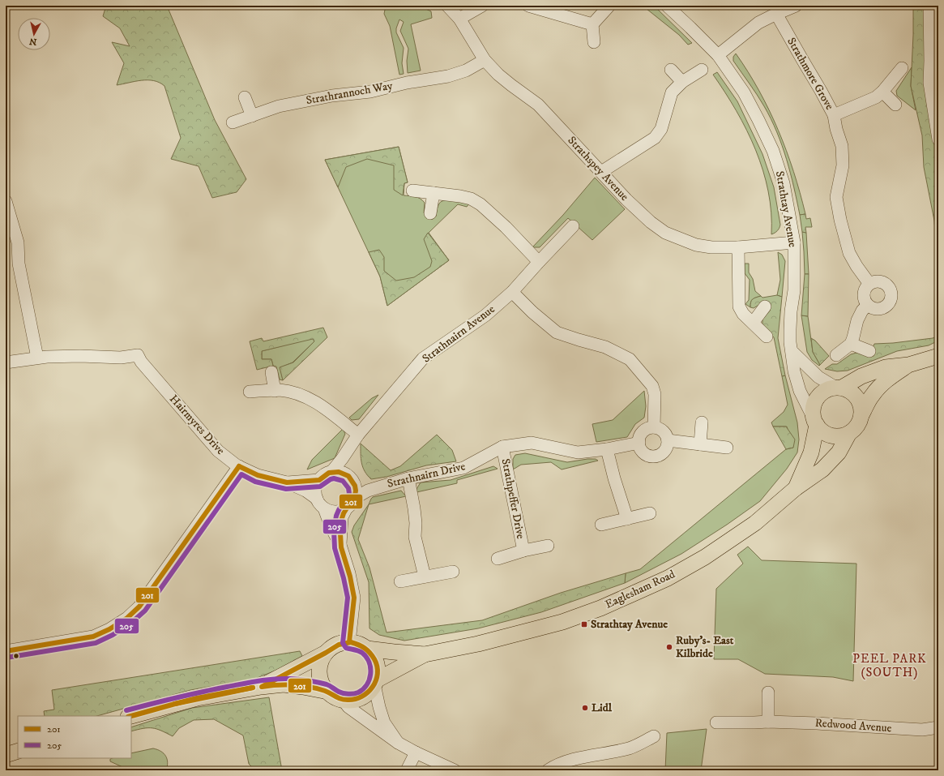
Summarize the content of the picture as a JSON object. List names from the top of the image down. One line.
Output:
{"streets":{"main road":["Eaglesham Road"],"street":["Strathmore Grove","Strathrannoch Way","Strathspey Avenue","Strathtay Avenue","Strathnairn Avenue","Hairmyres Drive","Strathnairn Drive","Strathpeffer Drive","Redwood Avenue"]},"crossings":[["Strathrannoch Way","Strathspey Avenue"],["Strathspey Avenue","Strathtay Avenue"],["Strathtay Avenue","Eaglesham Road"],["Strathnairn Avenue","Hairmyres Drive"],["Strathnairn Avenue","Strathnairn Drive"],["Hairmyres Drive","Strathnairn Drive"],["Strathnairn Drive","Strathpeffer Drive"]],"districts":["PEEL PARK (SOUTH)"],"places":{"transit":["Strathtay Avenue"],"other":["Ruby's- East Kilbride","Lidl"]},"lines":["transit line 201","transit line 205"],"legend":["201","205"],"north":"bottom"}
